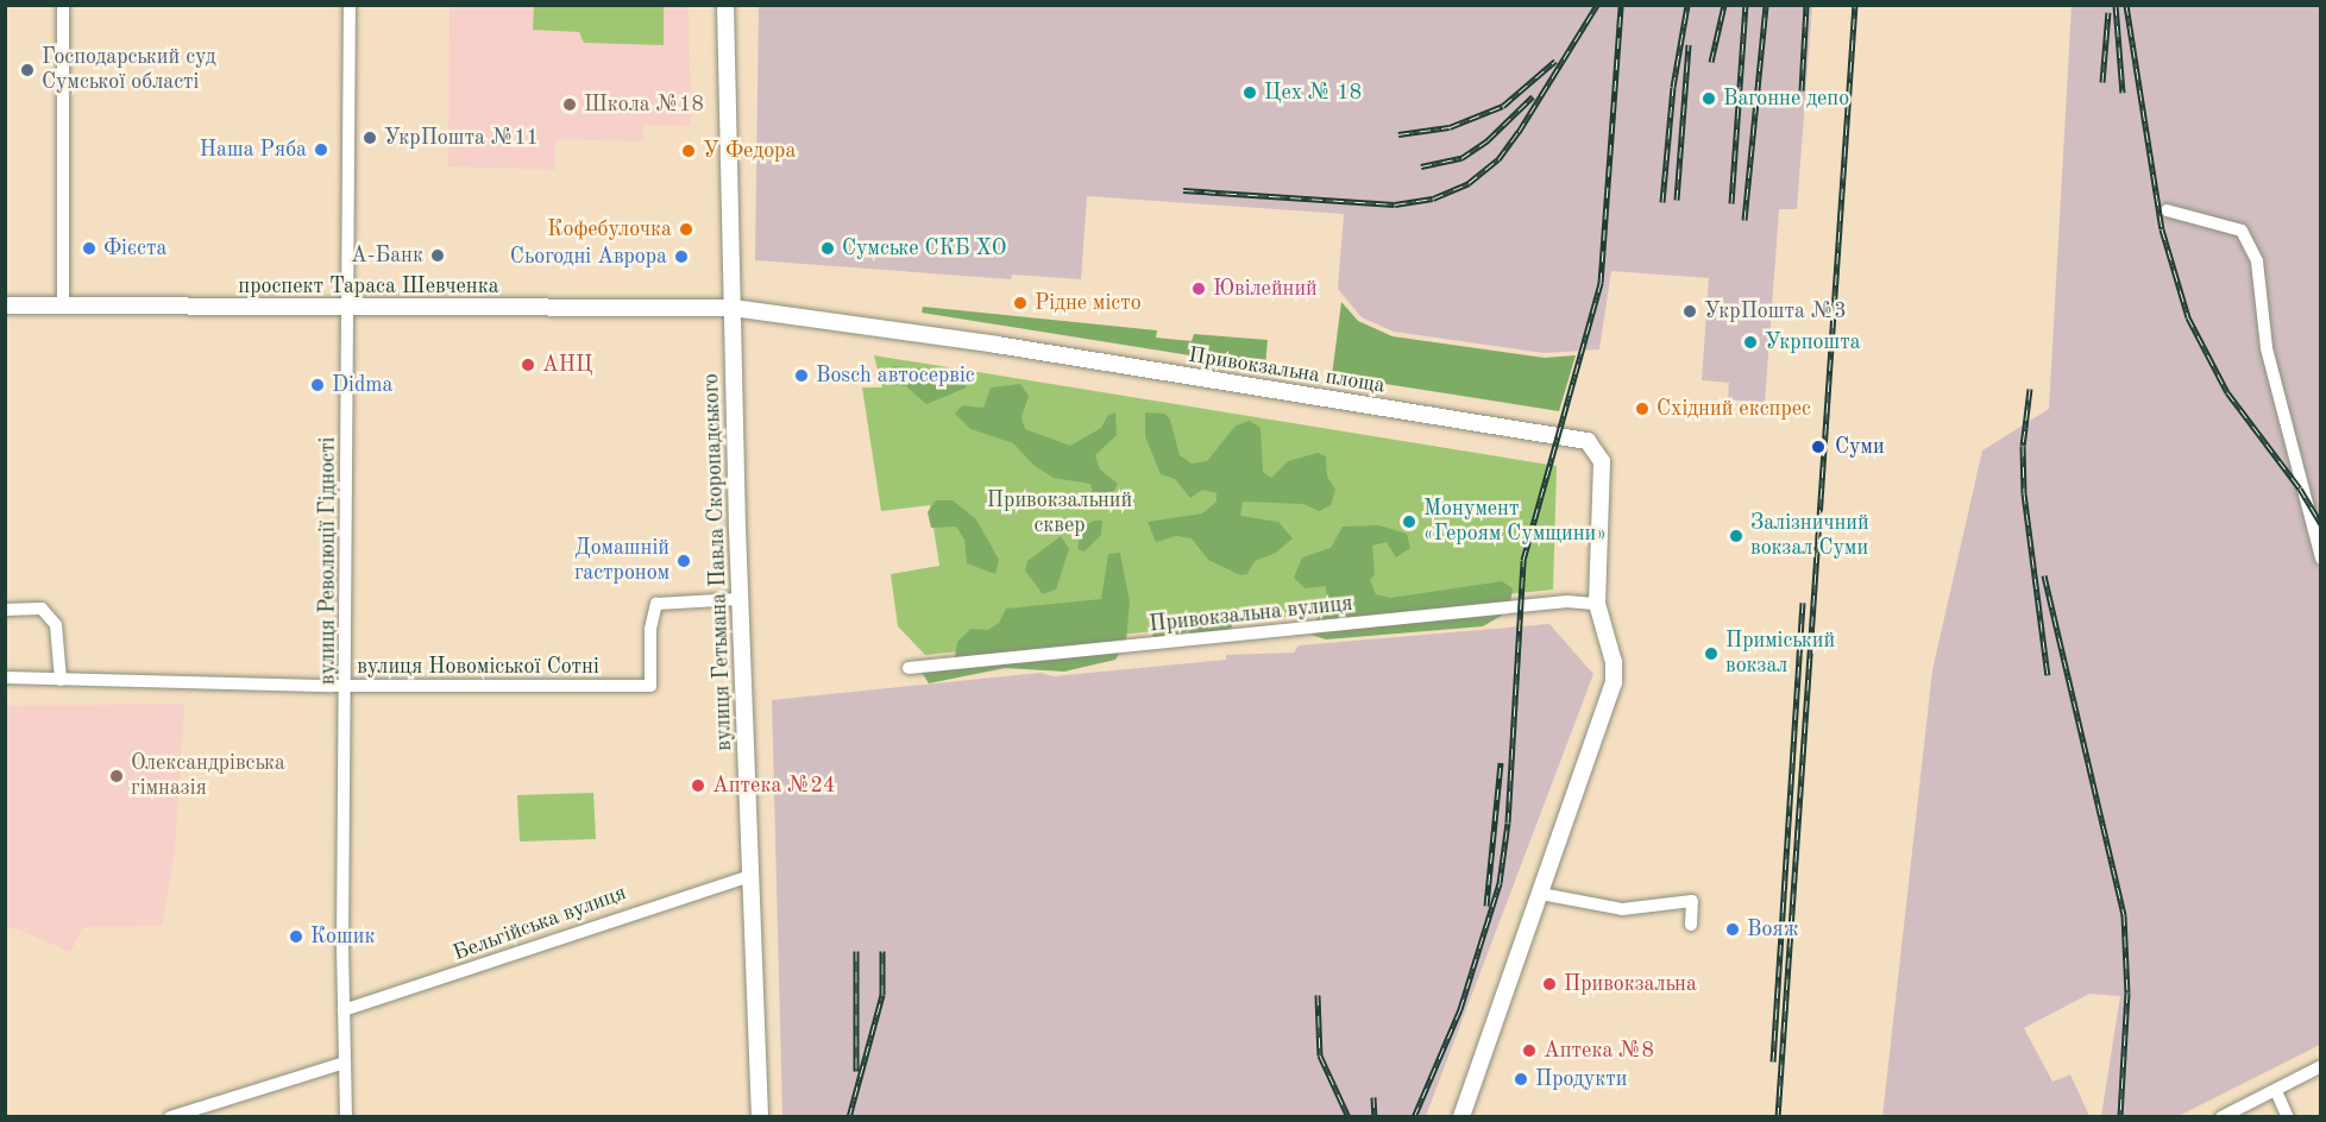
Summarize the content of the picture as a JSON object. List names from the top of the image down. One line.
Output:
{"streets":{"main road":["проспект Тараса Шевченка","Привокзальна площа","вулиця Гетьмана Павла Скоропадського"],"street":["вулиця Революції Гідності","Привокзальна вулиця","вулиця Новоміської Сотні","Бельгійська вулиця"]},"crossings":[["проспект Тараса Шевченка","Привокзальна площа"],["проспект Тараса Шевченка","вулиця Революції Гідності"],["проспект Тараса Шевченка","вулиця Гетьмана Павла Скоропадського"],["Привокзальна площа","вулиця Гетьмана Павла Скоропадського"],["Привокзальна площа","Привокзальна вулиця"],["вулиця Революції Гідності","вулиця Новоміської Сотні"],["вулиця Революції Гідності","Бельгійська вулиця"],["вулиця Гетьмана Павла Скоропадського","вулиця Новоміської Сотні"],["вулиця Гетьмана Павла Скоропадського","Бельгійська вулиця"]],"parks":["Привокзальний сквер"],"places":["Господарський суд Сумської області","Цех № 18","Вагонне депо","Школа №18","УкрПошта №11","Наша Ряба","У Федора","Кофебулочка","Фієста","Сумське СКБ ХО","А-Банк","Сьогодні Аврора","Ювілейний","Рідне місто","УкрПошта №3","Укрпошта","АНЦ","Bosch автосервіс","Didma","Східний експрес","Суми","Монумент «Героям Сумщини»","Залізничний вокзал Суми","Домашній гастроном","Приміський вокзал","Олександрівська гімназія","Аптека №24","Вояж","Кошик","Привокзальна","Аптека №8","Продукти"]}
